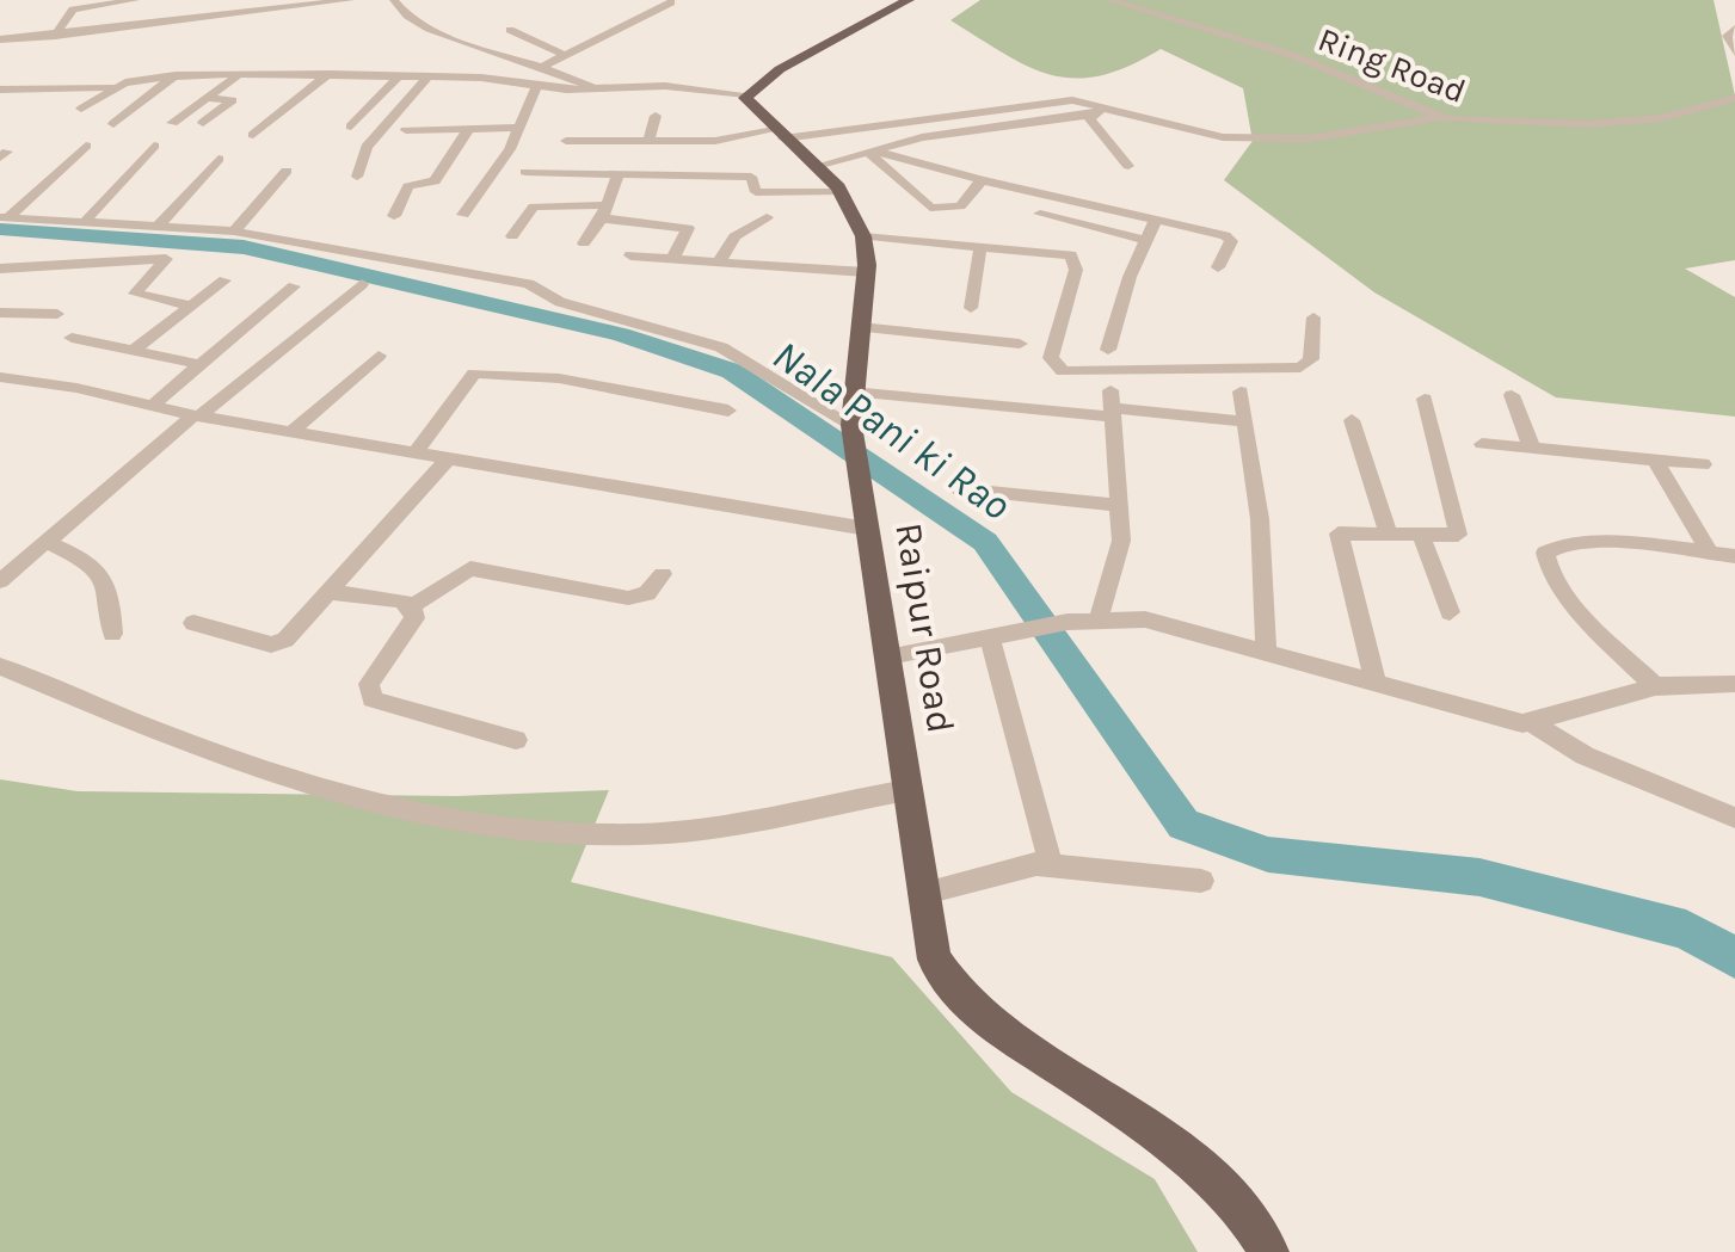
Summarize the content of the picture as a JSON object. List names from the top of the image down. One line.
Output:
{"streets":{"main road":["Raipur Road"],"street":["Ring Road"]},"water":["Nala Pani ki Rao"]}
